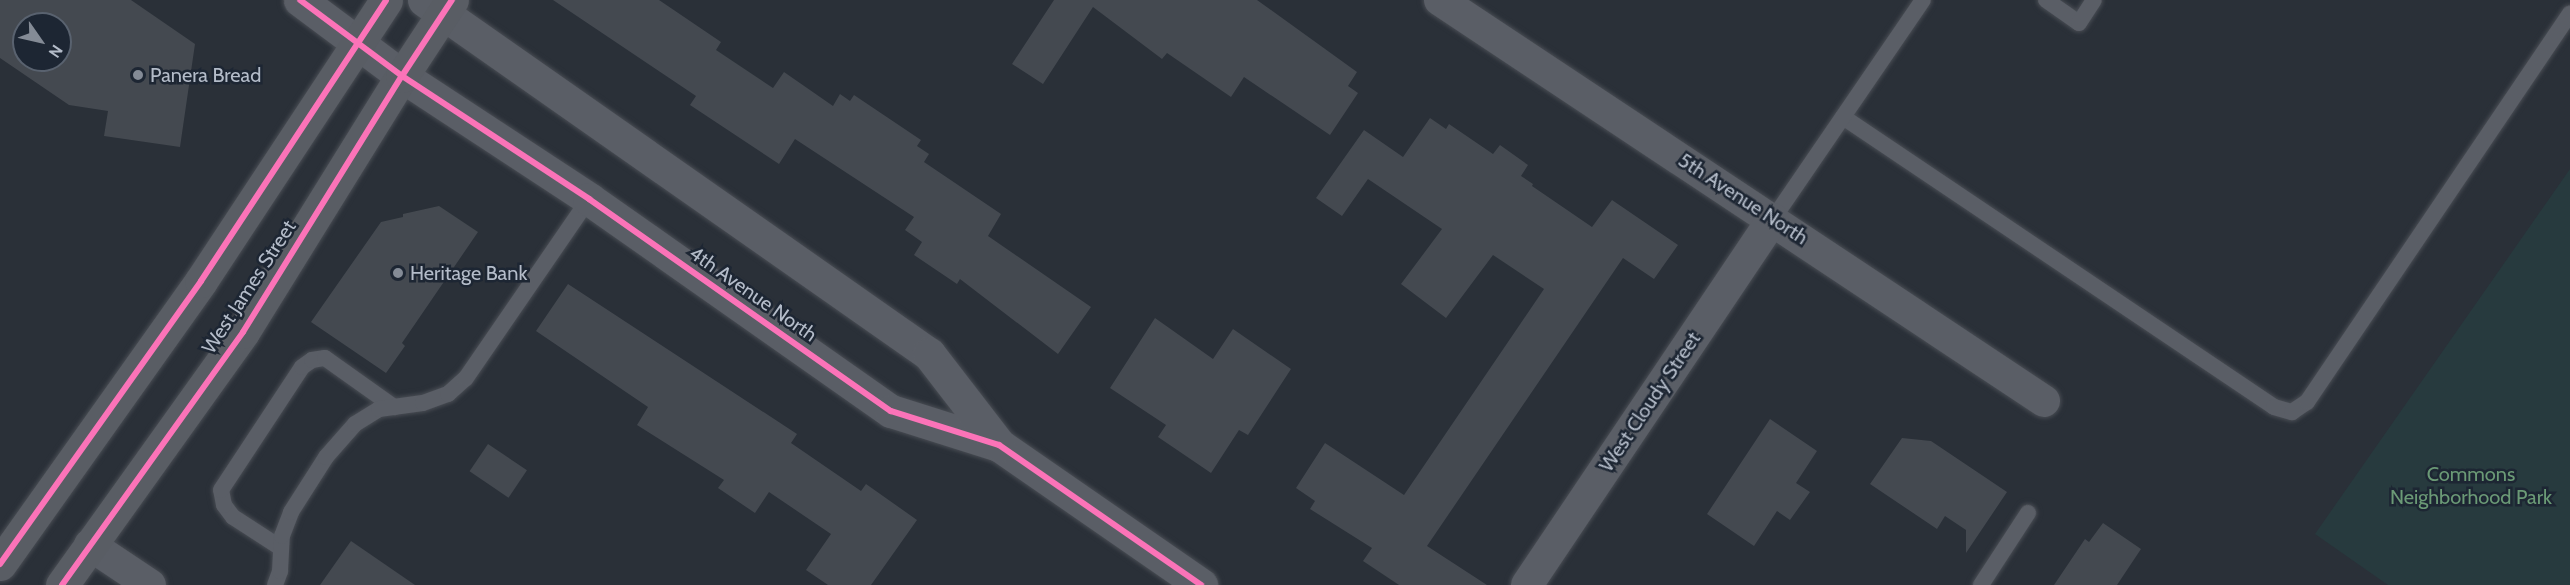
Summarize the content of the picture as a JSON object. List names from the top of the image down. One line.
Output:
{"streets":{"main road":["West James Street"],"street":["5th Avenue North","4th Avenue North","West Cloudy Street"]},"crossings":[["5th Avenue North","West Cloudy Street"],["West James Street","4th Avenue North"]],"parks":["Commons Neighborhood Park"],"places":["Panera Bread","Heritage Bank"],"north":"bottom right"}
